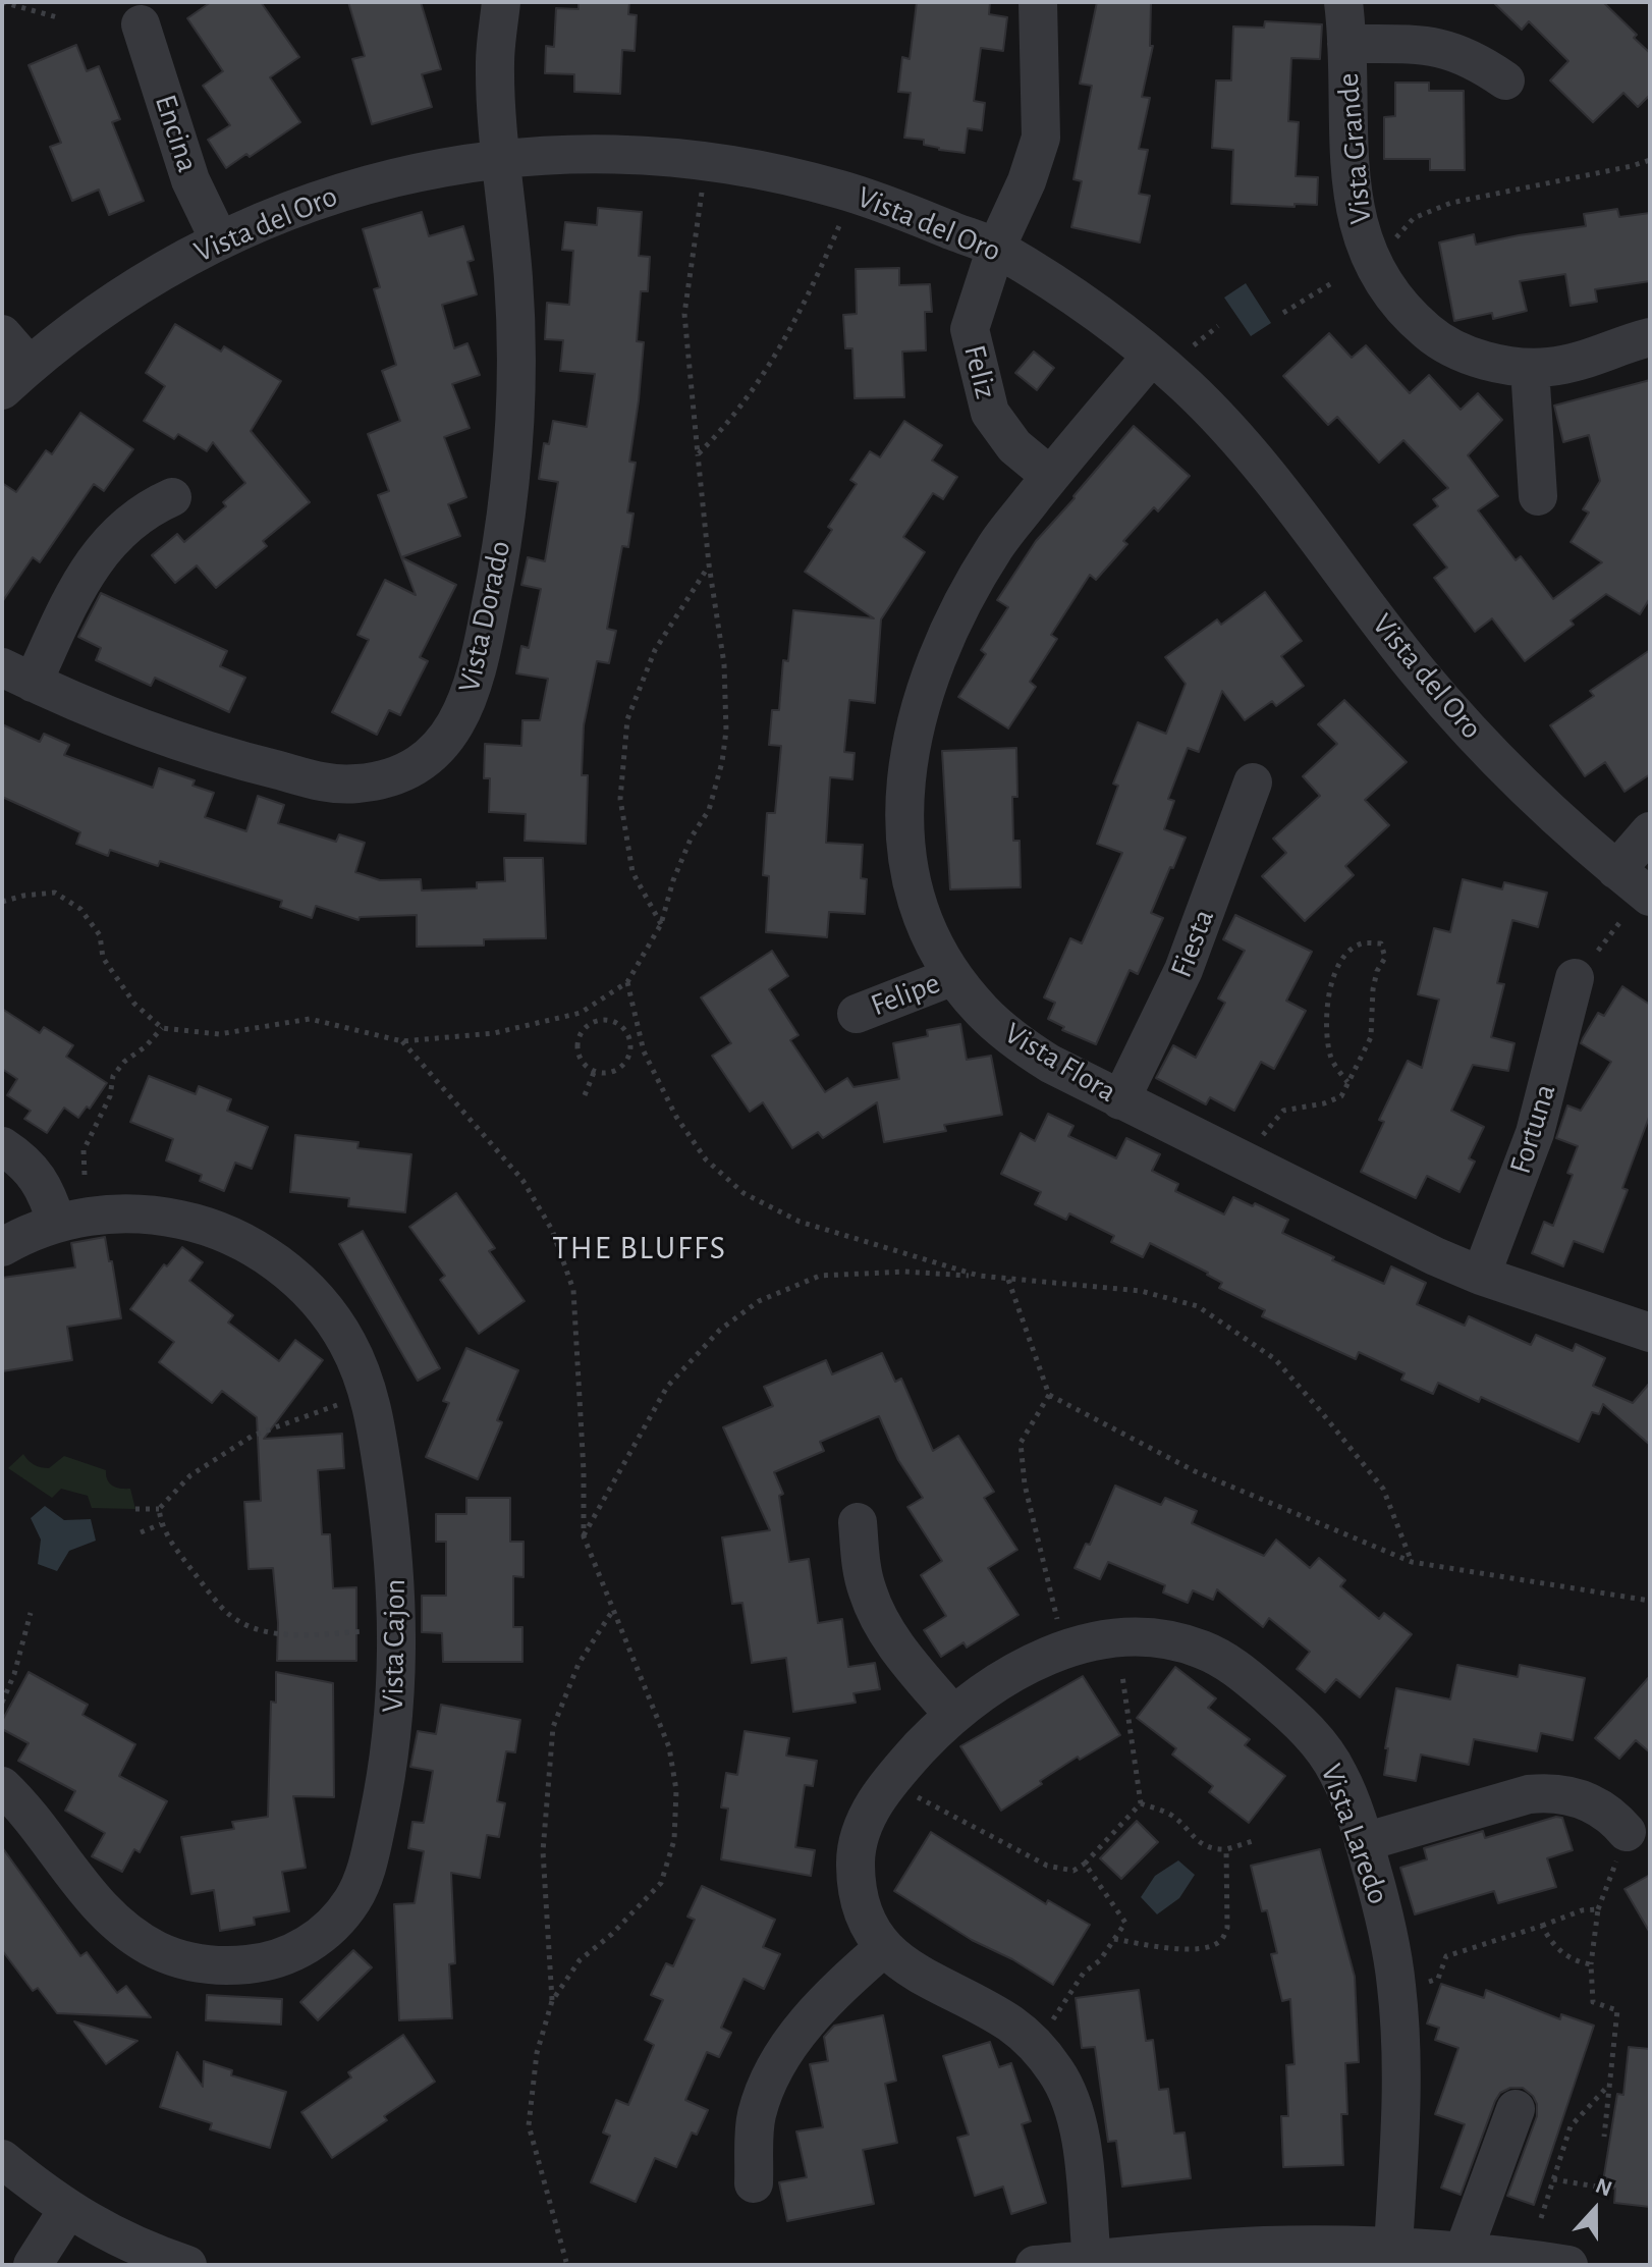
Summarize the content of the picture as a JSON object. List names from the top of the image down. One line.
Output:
{"streets":{"street":["Encina","Vista Grande","Vista del Oro","Feliz","Vista Dorado","Fiesta","Felipe","Vista Flora","Fortuna","Vista Cajon","Vista Laredo"]},"crossings":[["Encina","Vista del Oro"],["Vista del Oro","Feliz"],["Vista del Oro","Vista Dorado"],["Vista del Oro","Vista Flora"],["Feliz","Vista Flora"],["Fiesta","Vista Flora"],["Felipe","Vista Flora"],["Vista Flora","Fortuna"]],"districts":["THE BLUFFS"],"north":"top"}
